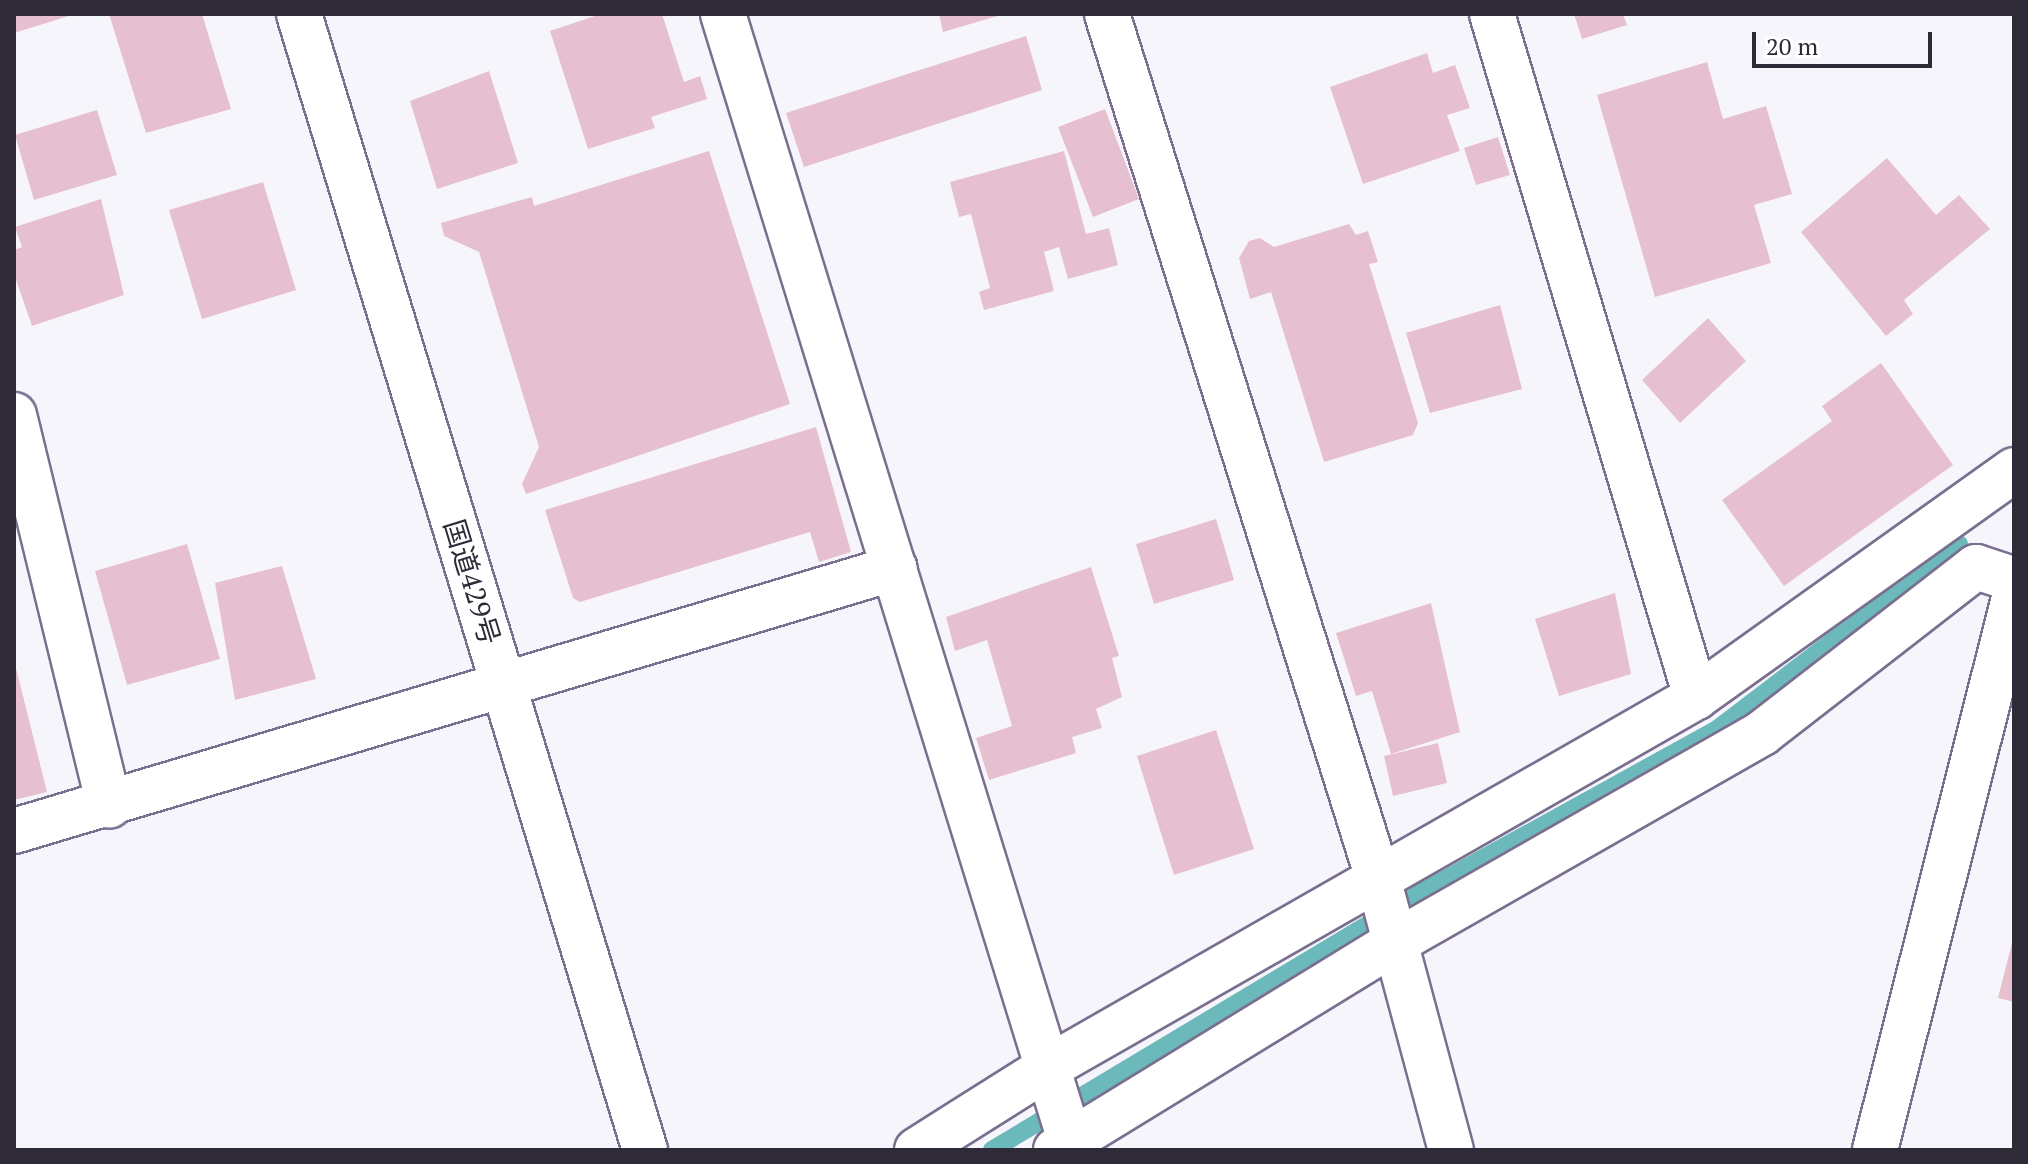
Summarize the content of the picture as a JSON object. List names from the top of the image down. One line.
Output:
{"streets":{"main road":["国道429号"]},"scale_bar":"20 m"}
